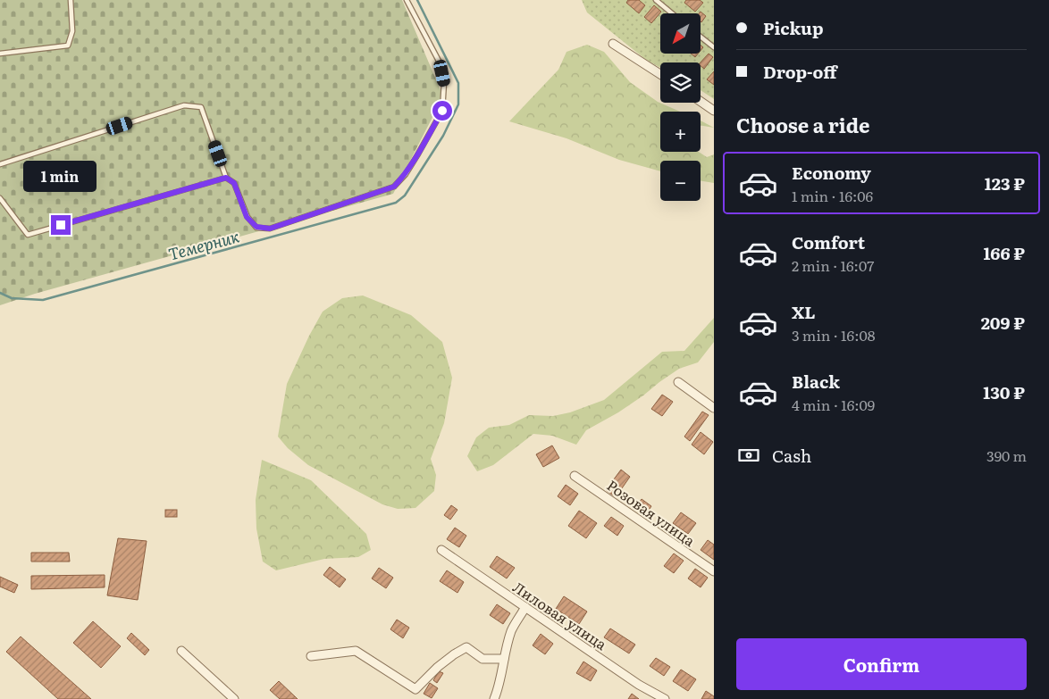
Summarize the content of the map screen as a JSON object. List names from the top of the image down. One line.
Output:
{"streets":{"street":["Розовая улица","Лиловая улица"]},"water":["Темерник"],"north":"bottom left","page":{"banner":["Pickup","Drop-off"],"map_buttons":["+","−"],"heading":"Choose a ride","list":[{"name":"Economy","note":"1 min · 16:06","value":"123 ₽"},{"name":"Comfort","note":"2 min · 16:07","value":"166 ₽"},{"name":"XL","note":"3 min · 16:08","value":"209 ₽"},{"name":"Black","note":"4 min · 16:09","value":"130 ₽"}],"bubble":"1 min","pay":["Cash","390 m"],"buttons":"Confirm"}}
